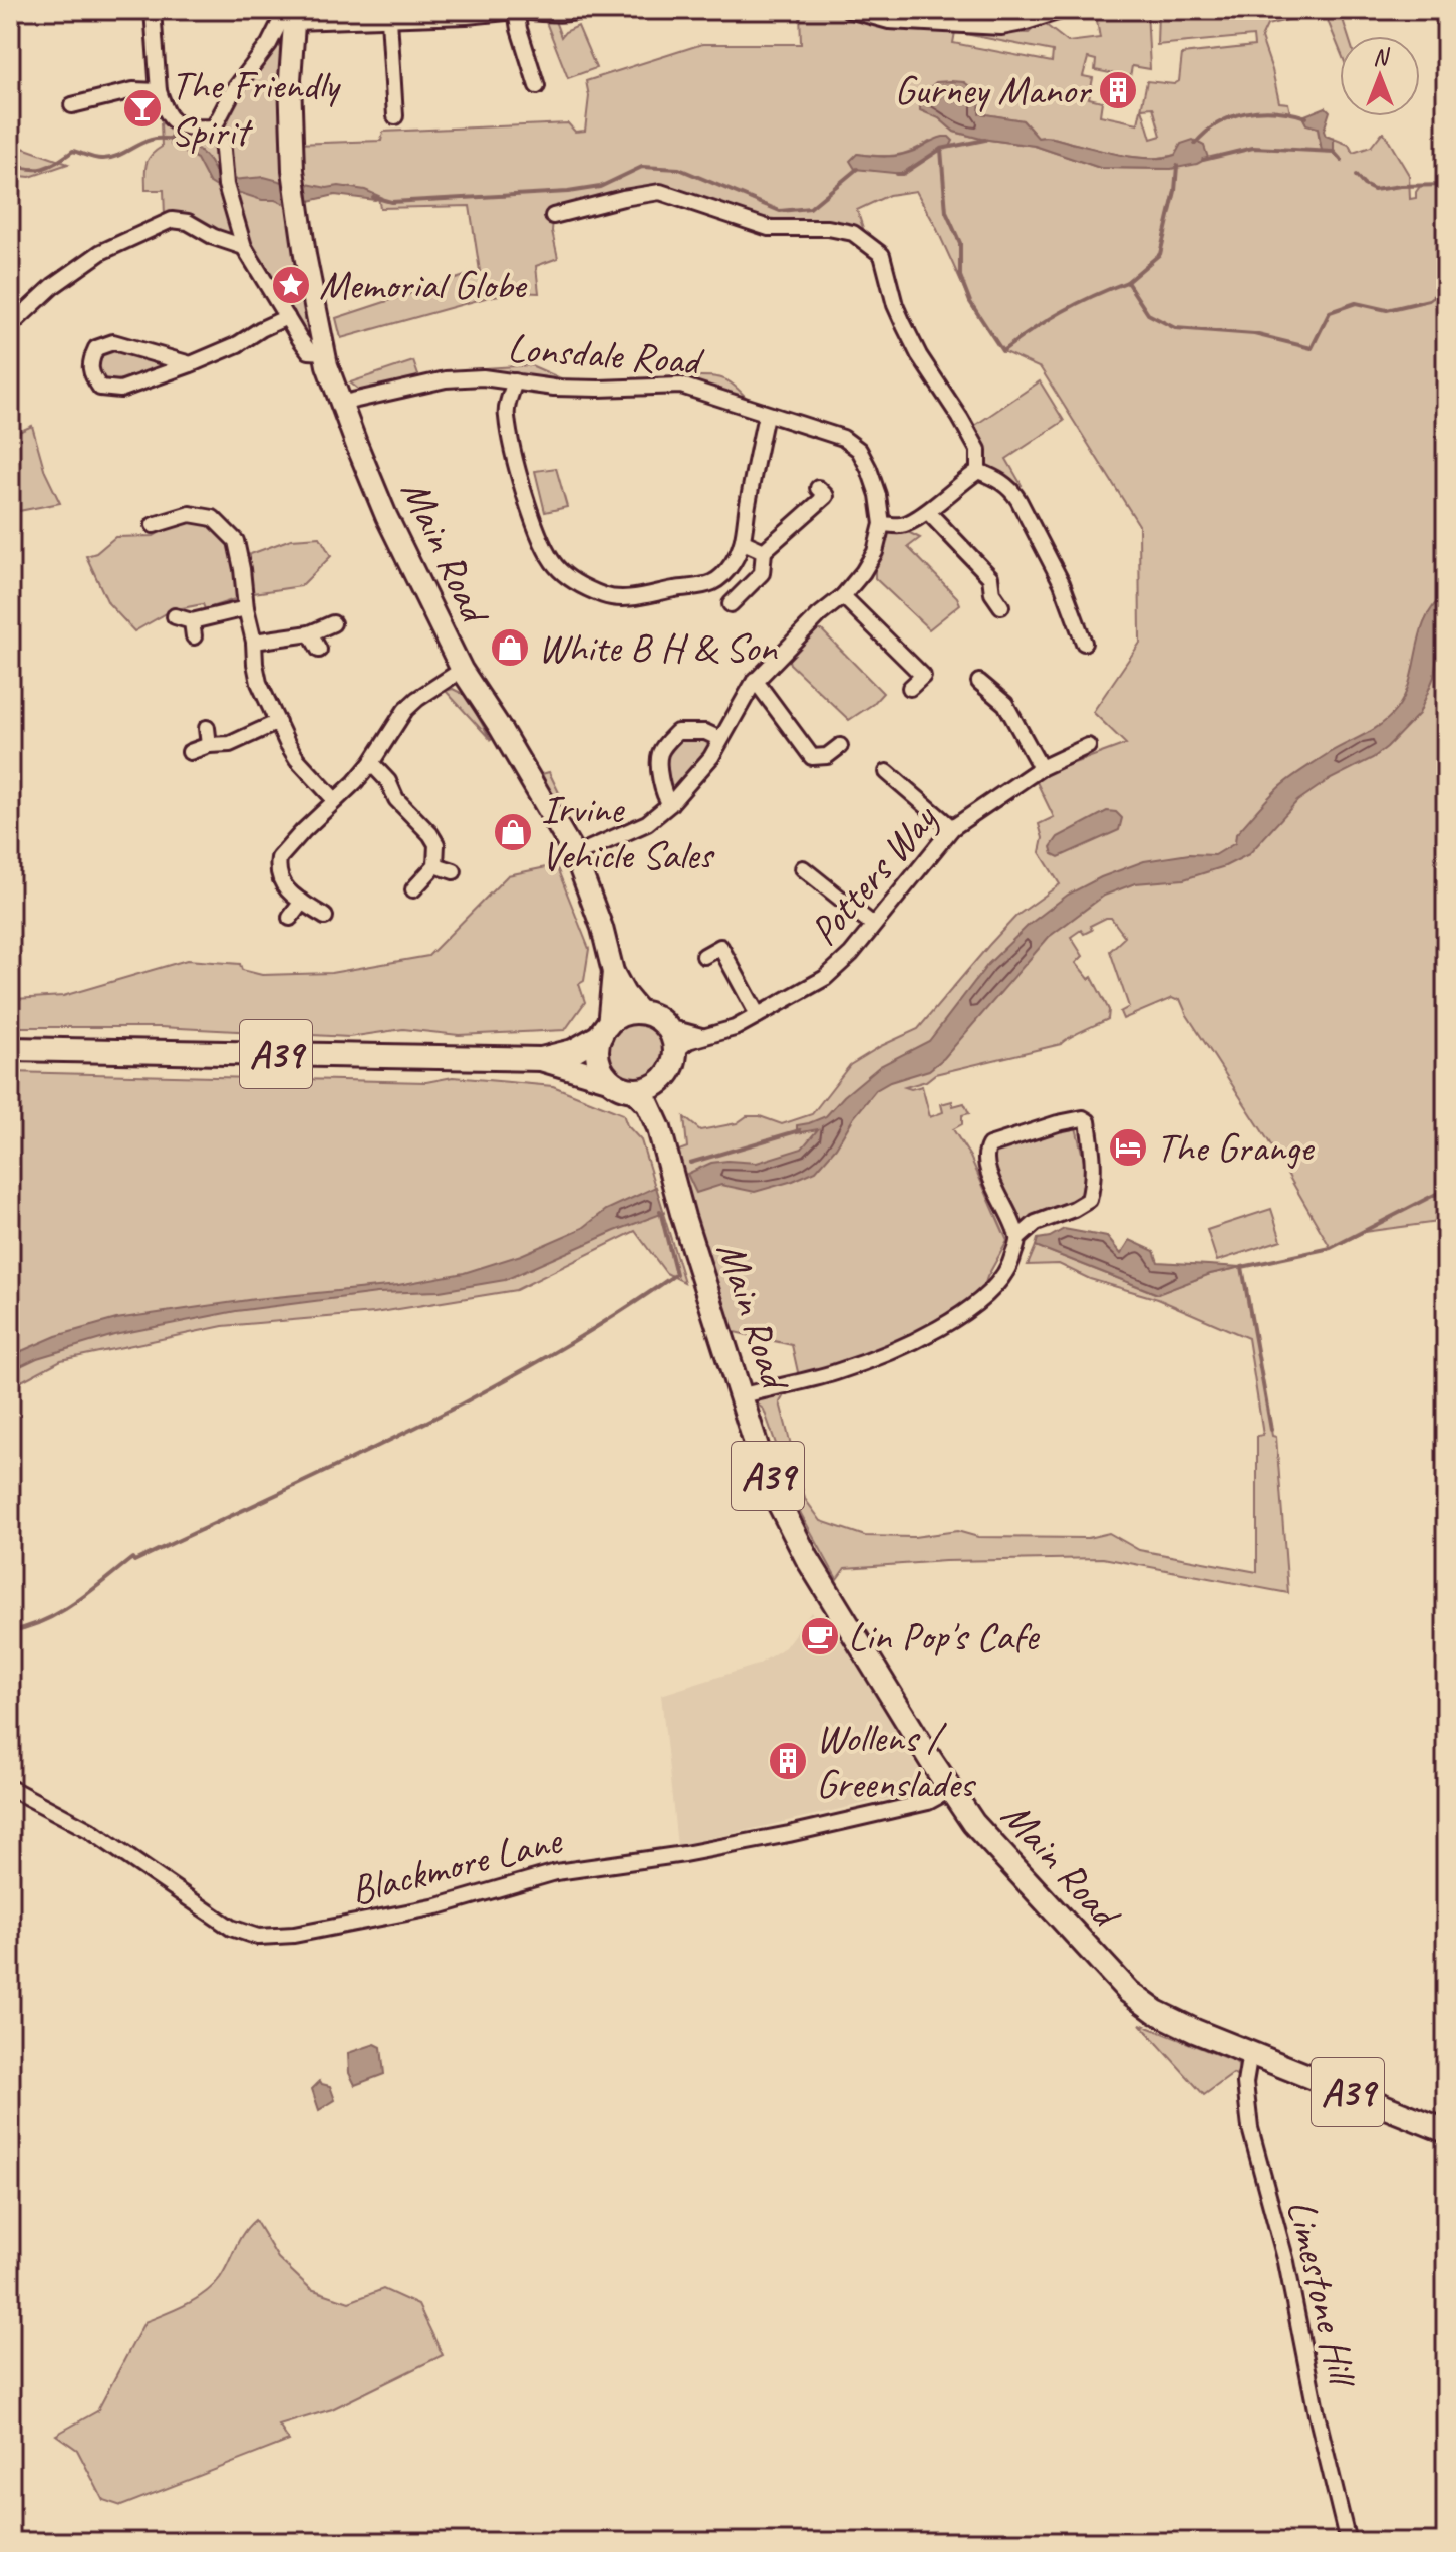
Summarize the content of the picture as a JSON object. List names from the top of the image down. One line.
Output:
{"streets":{"main road":["Main Road","A39"],"street":["Lonsdale Road","Potters Way","Blackmore Lane","Limestone Hill"]},"crossings":[["Lonsdale Road","Main Road"],["Main Road","Potters Way"],["Main Road","A39"],["Main Road","Blackmore Lane"],["Main Road","Limestone Hill"],["Potters Way","A39"],["A39","Limestone Hill"]],"places":{"building":["Gurney Manor","Wollens / Greenslades"],"bar":["The Friendly Spirit"],"place":["Memorial Globe"],"shop":["White B H & Son","Irvine Vehicle Sales"],"hotel":["The Grange"],"cafe":["Lin Pop's Cafe"]},"north":"top"}
